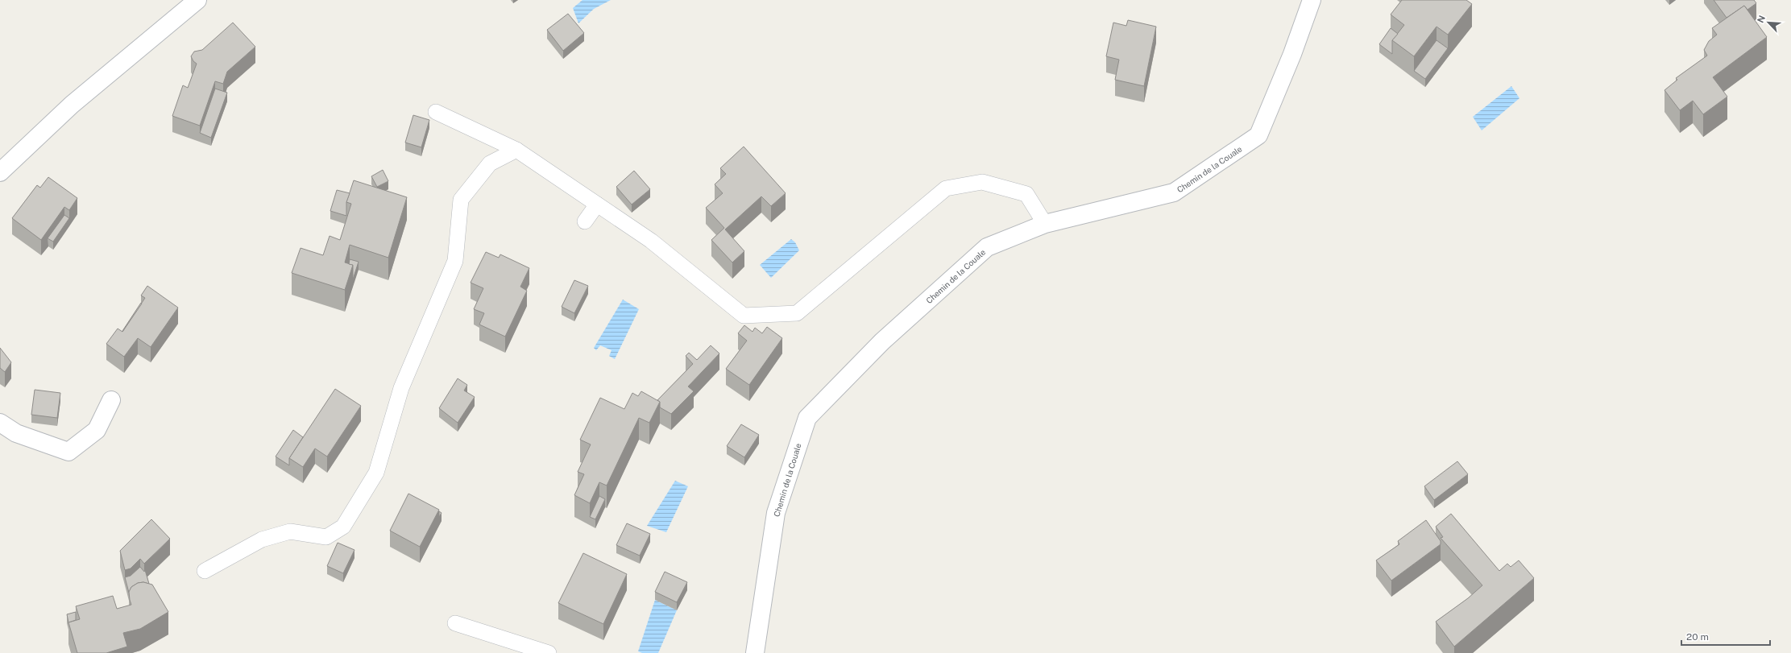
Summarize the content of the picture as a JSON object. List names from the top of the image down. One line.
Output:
{"streets":{"street":["Chemin de la Couale"]},"scale_bar":"20 m","north":"top left"}
